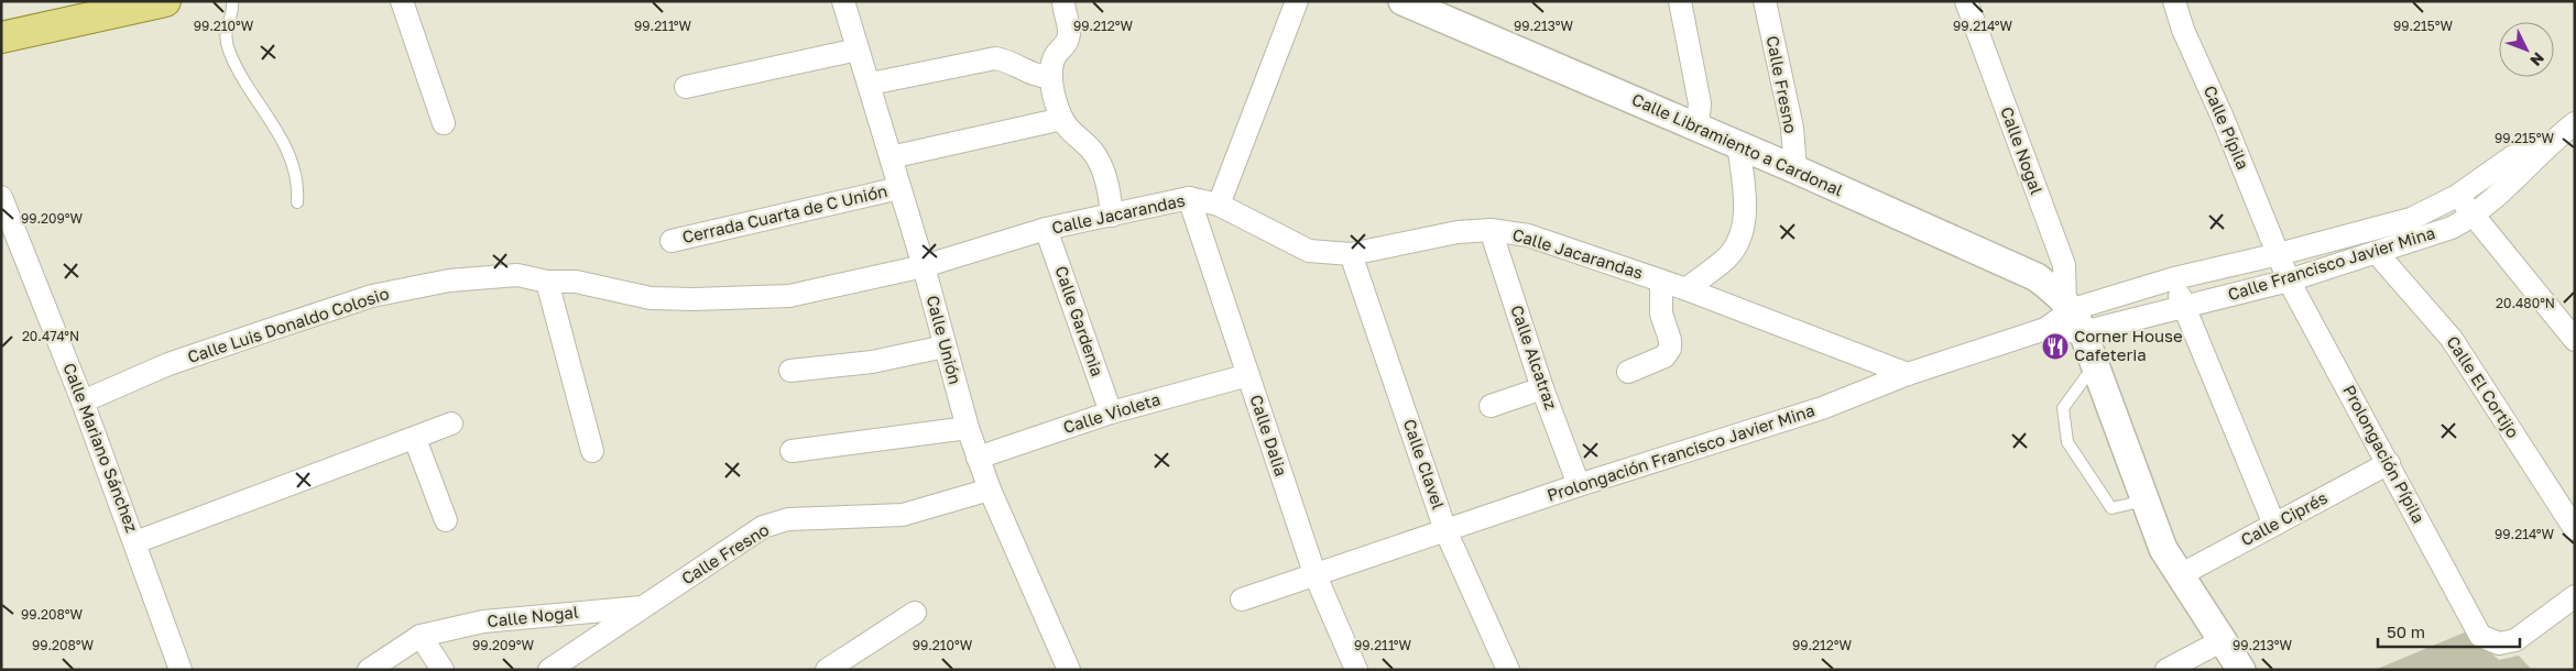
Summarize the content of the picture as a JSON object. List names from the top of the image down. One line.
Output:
{"streets":{"street":["Calle Fresno","Calle Pípila","Calle Libramiento a Cardonal","Calle Nogal","Cerrada Cuarta de C Unión","Calle Jacarandas","Calle Francisco Javier Mina","Calle Gardenia","Calle Luis Donaldo Colosio","Calle Unión","Calle Alcatraz","Calle El Cortijo","Calle Violeta","Calle Dalia","Calle Mariano Sánchez","Prolongación Francisco Javier Mina","Prolongación Pípila","Calle Clavel","Calle Ciprés"]},"crossings":[["Calle Fresno","Calle Libramiento a Cardonal"],["Calle Fresno","Calle Nogal"],["Calle Fresno","Calle Unión"],["Calle Pípila","Calle Francisco Javier Mina"],["Calle Pípila","Prolongación Pípila"],["Calle Libramiento a Cardonal","Calle Nogal"],["Calle Libramiento a Cardonal","Calle Francisco Javier Mina"],["Calle Libramiento a Cardonal","Prolongación Francisco Javier Mina"],["Calle Nogal","Calle Francisco Javier Mina"],["Calle Nogal","Prolongación Francisco Javier Mina"],["Cerrada Cuarta de C Unión","Calle Unión"],["Calle Jacarandas","Calle Gardenia"],["Calle Jacarandas","Calle Luis Donaldo Colosio"],["Calle Jacarandas","Calle Unión"],["Calle Jacarandas","Calle Alcatraz"],["Calle Jacarandas","Calle Dalia"],["Calle Jacarandas","Prolongación Francisco Javier Mina"],["Calle Jacarandas","Calle Clavel"],["Calle Francisco Javier Mina","Calle El Cortijo"],["Calle Francisco Javier Mina","Prolongación Francisco Javier Mina"],["Calle Francisco Javier Mina","Prolongación Pípila"],["Calle Gardenia","Calle Violeta"],["Calle Luis Donaldo Colosio","Calle Unión"],["Calle Luis Donaldo Colosio","Calle Mariano Sánchez"],["Calle Unión","Calle Violeta"],["Calle Alcatraz","Prolongación Francisco Javier Mina"],["Calle Violeta","Calle Dalia"],["Calle Dalia","Prolongación Francisco Javier Mina"],["Prolongación Francisco Javier Mina","Calle Clavel"],["Prolongación Pípila","Calle Ciprés"]],"places":{"restaurant":["Corner House Cafeteria"]},"scale_bar":"50 m","north":"bottom right","coordinates":["99.215°W","99.210°W","99.211°W","99.212°W","99.213°W","99.214°W","99.209°W","20.480°N","20.474°N","99.208°W"]}
